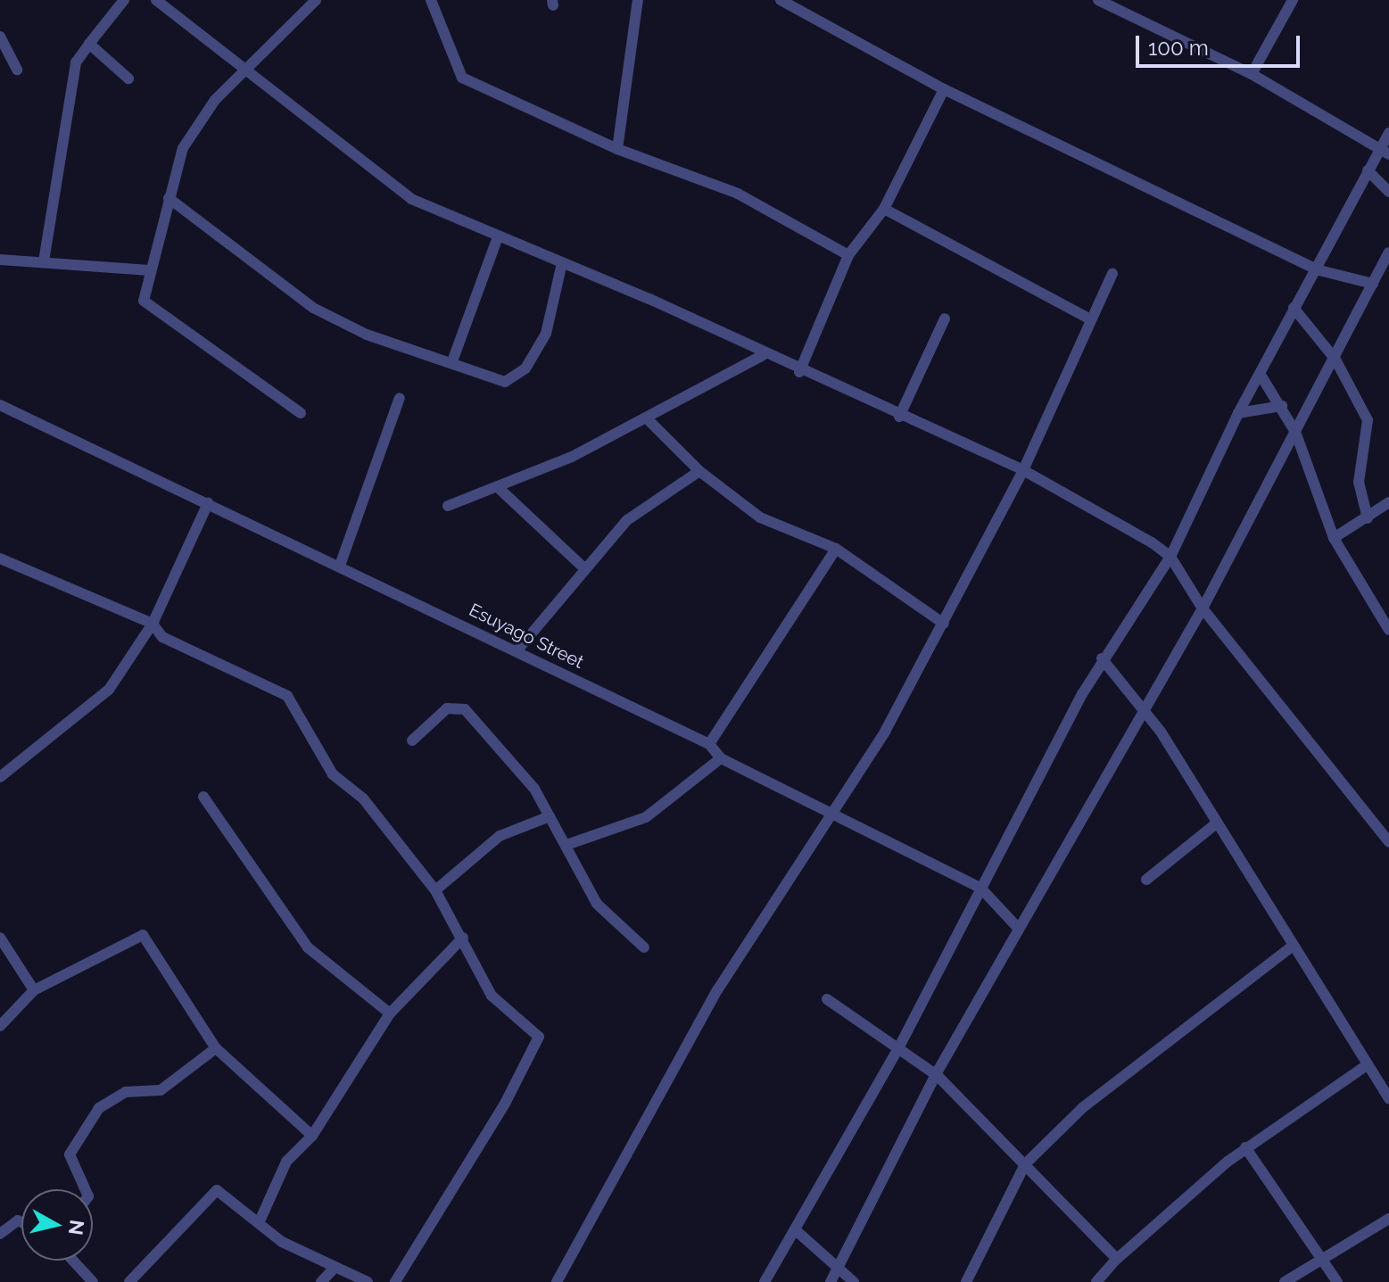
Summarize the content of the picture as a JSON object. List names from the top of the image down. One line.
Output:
{"streets":{"street":["Esuyago Street"]},"scale_bar":"100 m","north":"right"}
